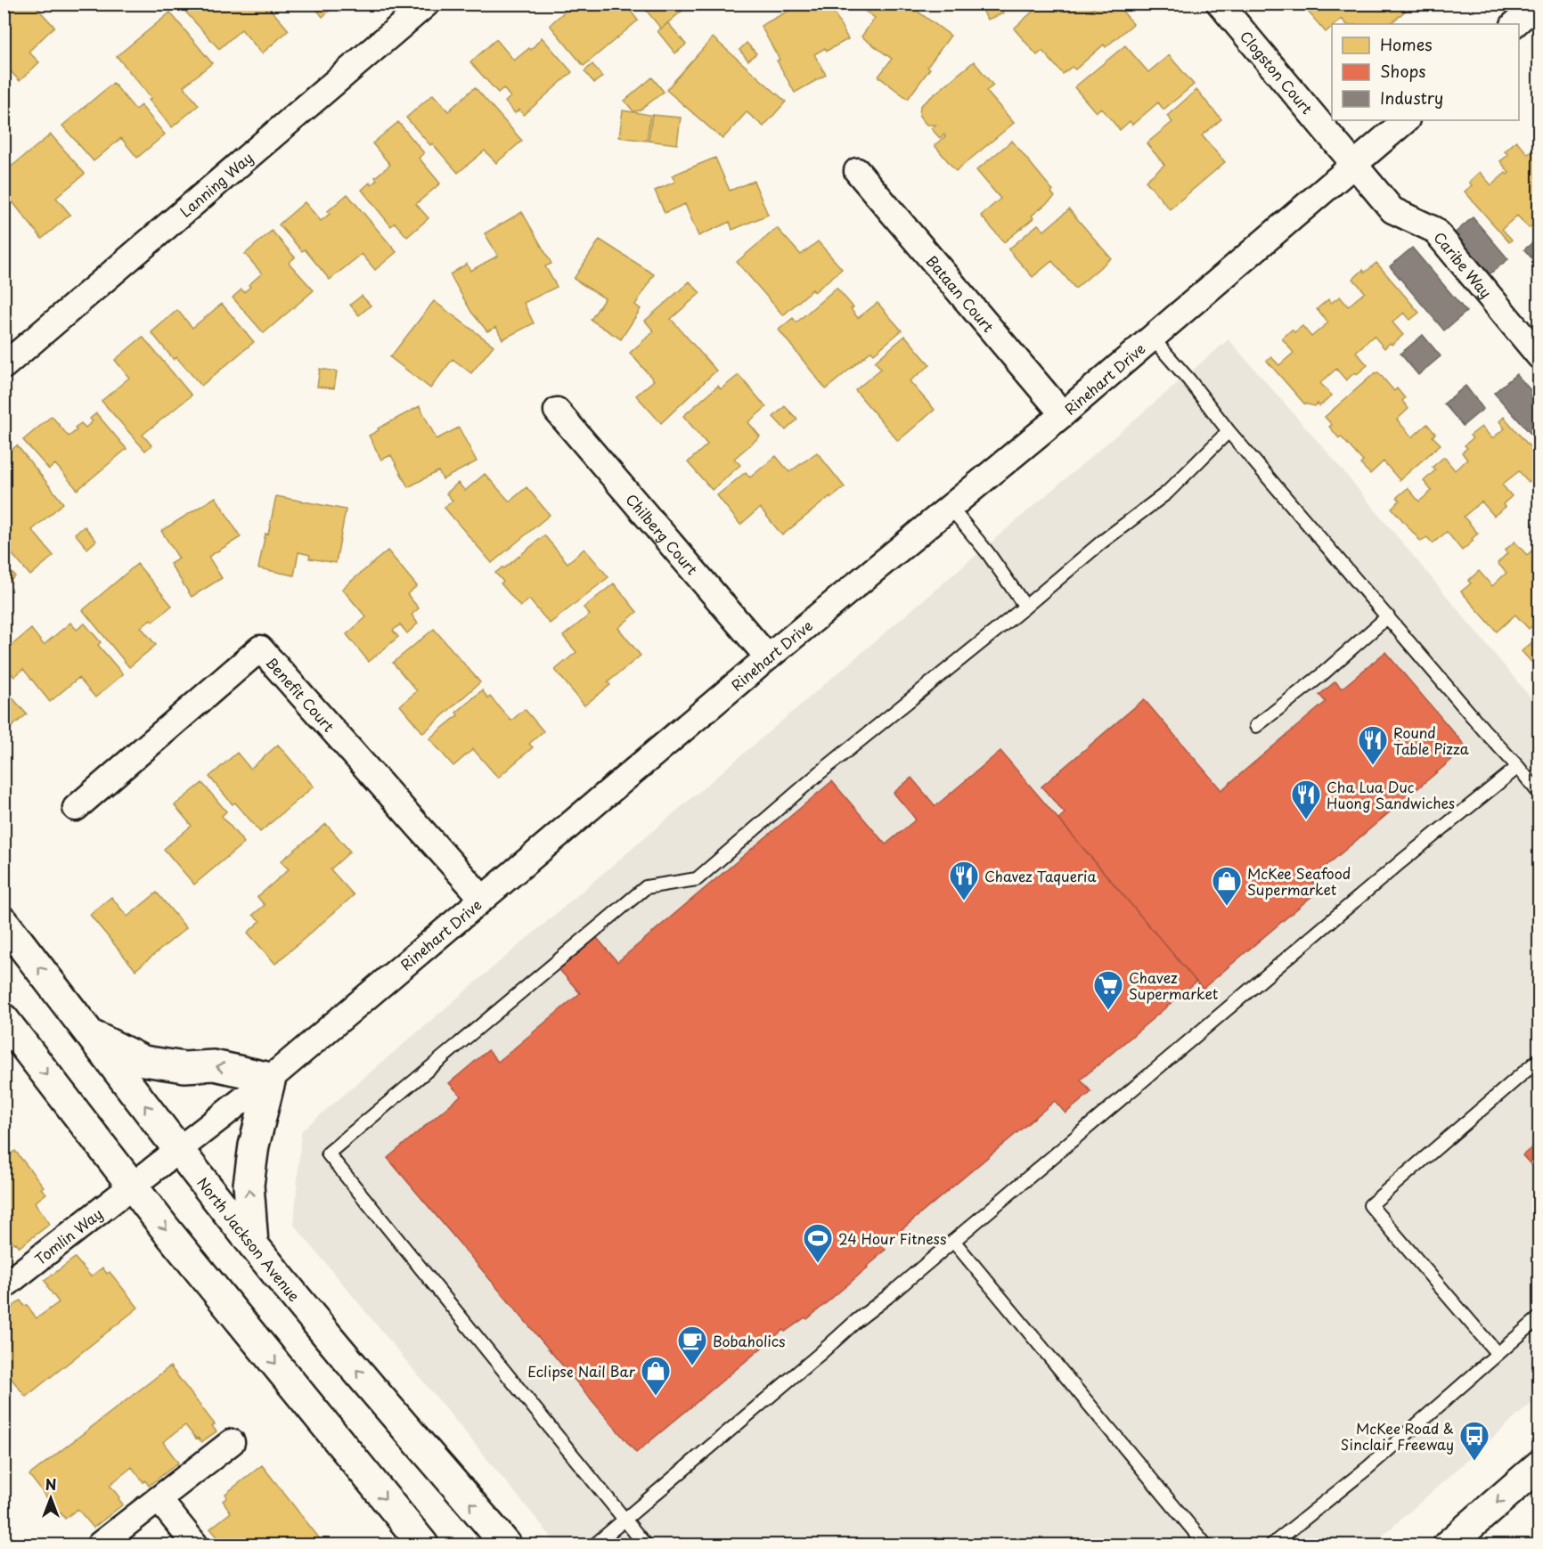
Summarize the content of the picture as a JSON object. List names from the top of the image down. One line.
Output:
{"streets":{"main road":["North Jackson Avenue"],"street":["Clogston Court","Lanning Way","Caribe Way","Bataan Court","Rinehart Drive","Chilberg Court","Benefit Court","Tomlin Way"]},"crossings":[["Clogston Court","Caribe Way"],["Clogston Court","Rinehart Drive"],["Caribe Way","Rinehart Drive"],["Bataan Court","Rinehart Drive"],["Rinehart Drive","Chilberg Court"],["Rinehart Drive","Benefit Court"],["Rinehart Drive","Tomlin Way"],["Rinehart Drive","North Jackson Avenue"]],"places":{"restaurant":["Round Table Pizza","Cha Lua Duc Huong Sandwiches","Chavez Taqueria"],"shop":["McKee Seafood Supermarket","Eclipse Nail Bar"],"supermarket":["Chavez Supermarket"],"sports":["24 Hour Fitness"],"cafe":["Bobaholics"],"bus stop":["McKee Road & Sinclair Freeway"]},"legend":["Homes","Shops","Industry"],"north":"top"}
